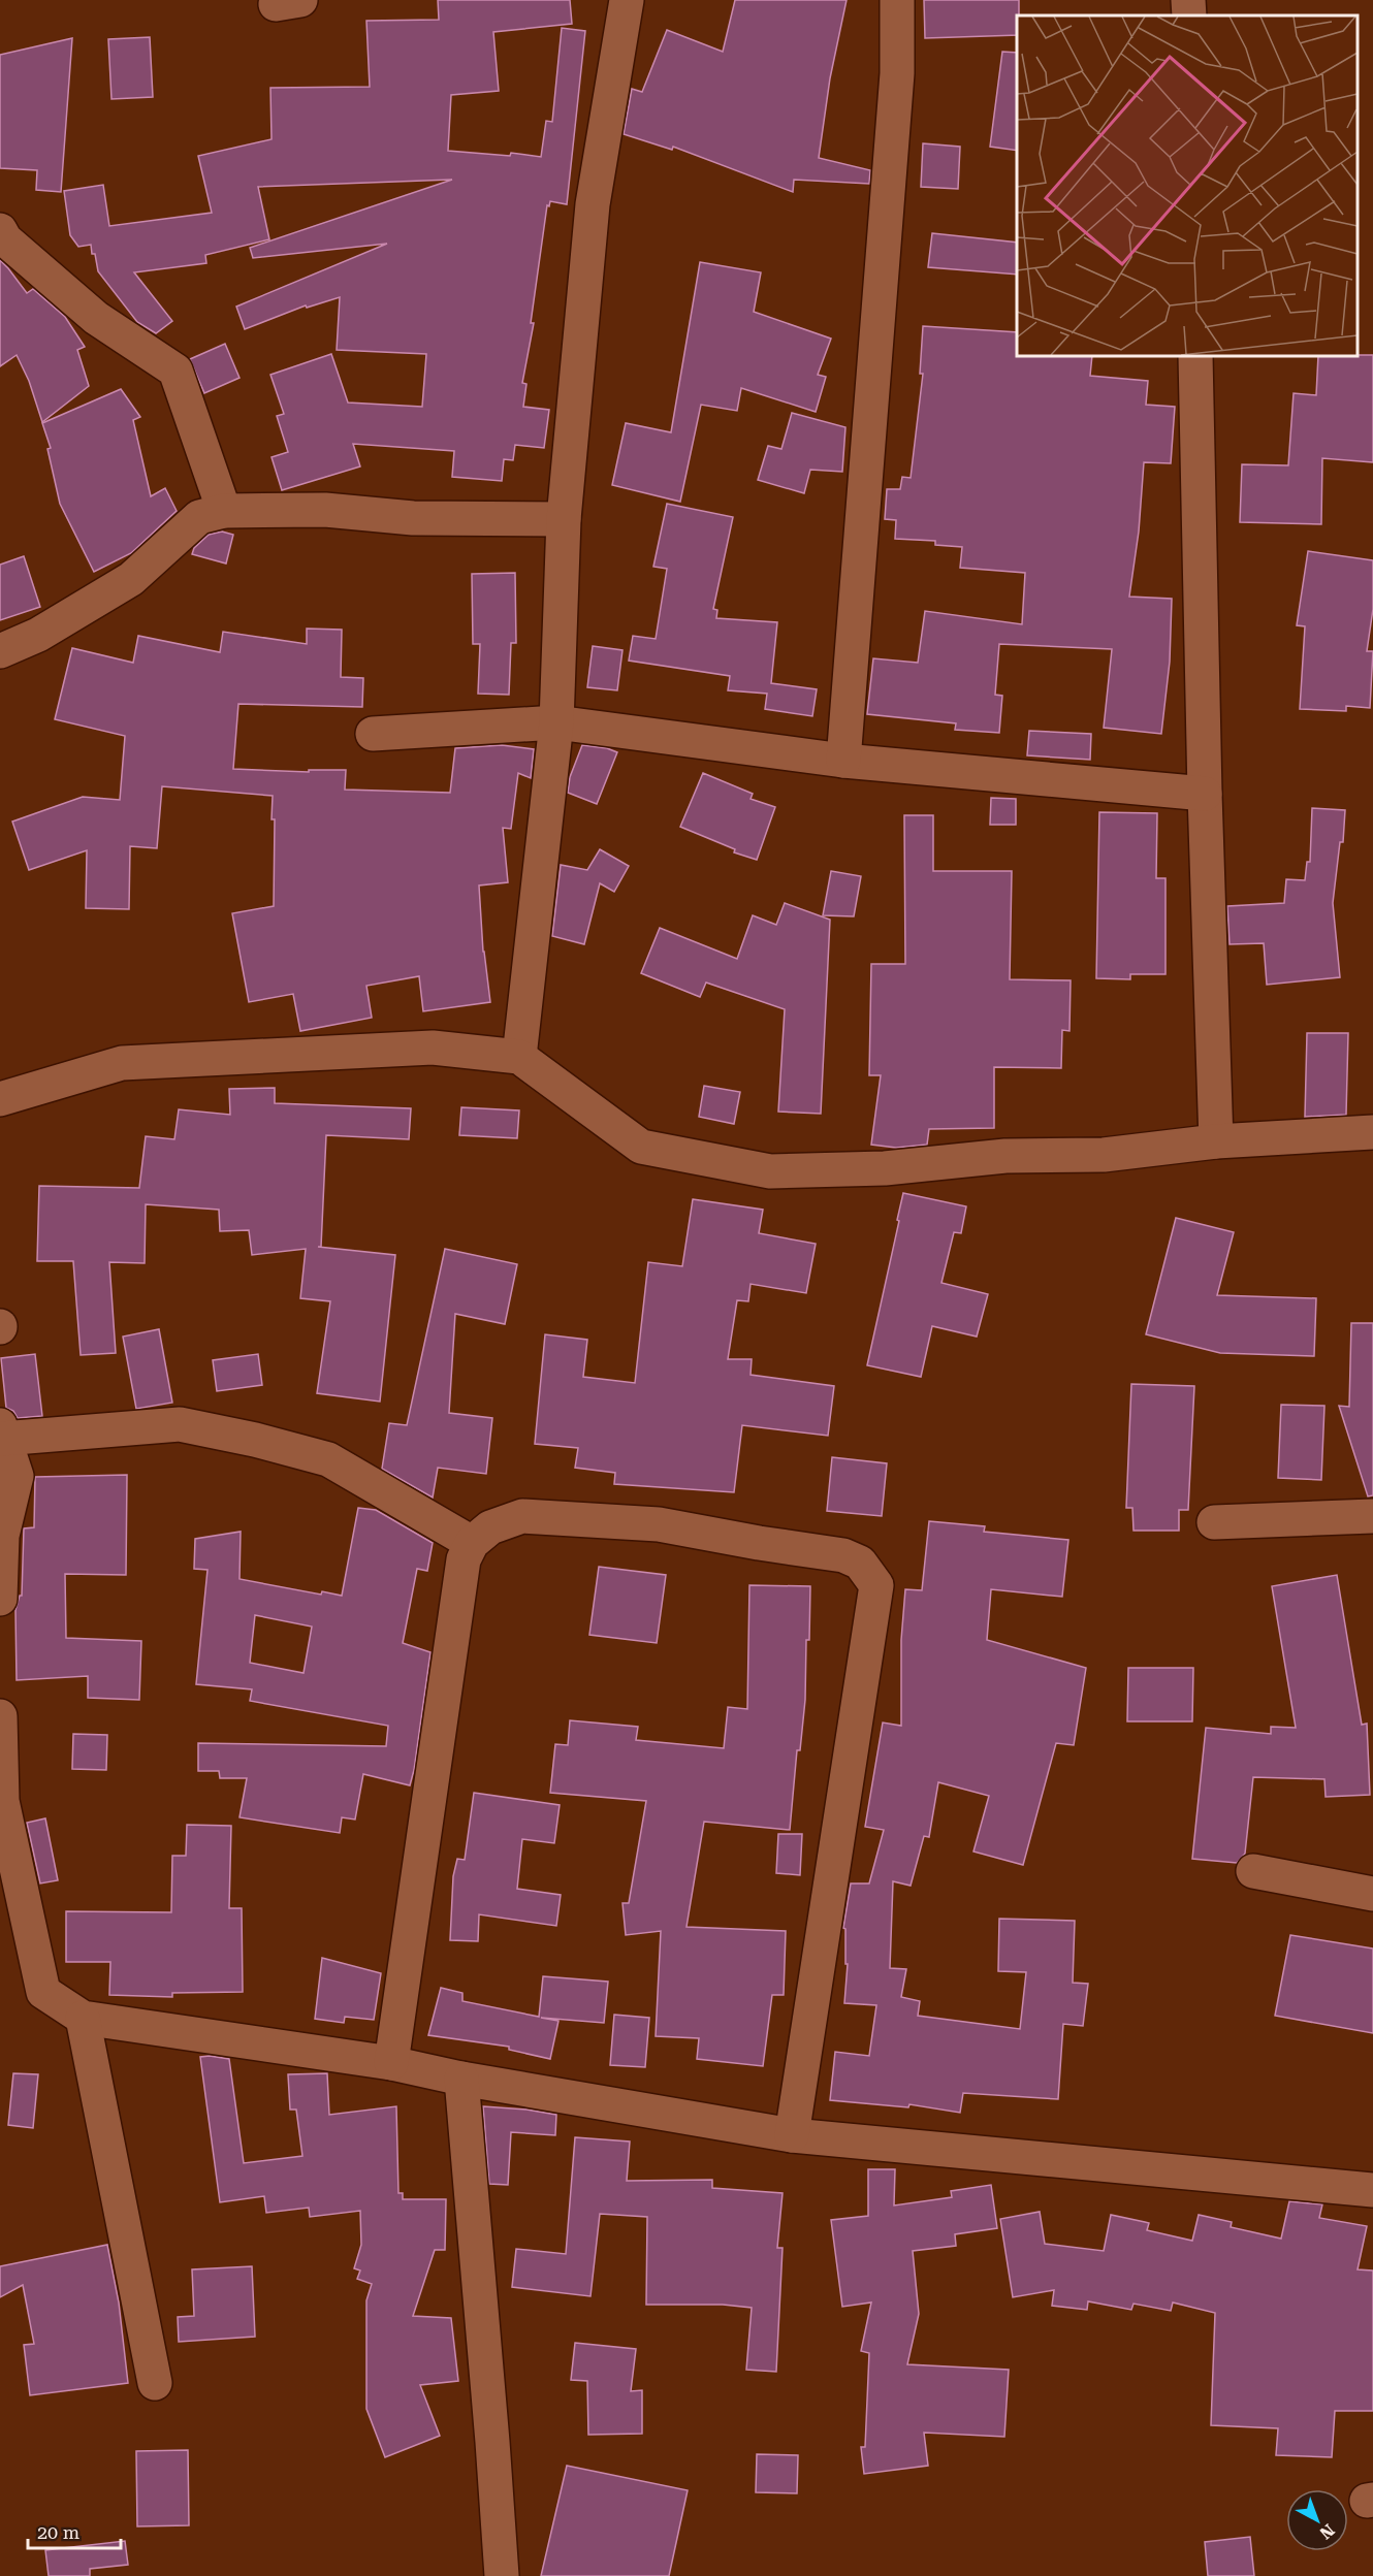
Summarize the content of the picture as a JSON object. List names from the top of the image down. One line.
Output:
{"scale_bar":"20 m","north":"bottom right"}
